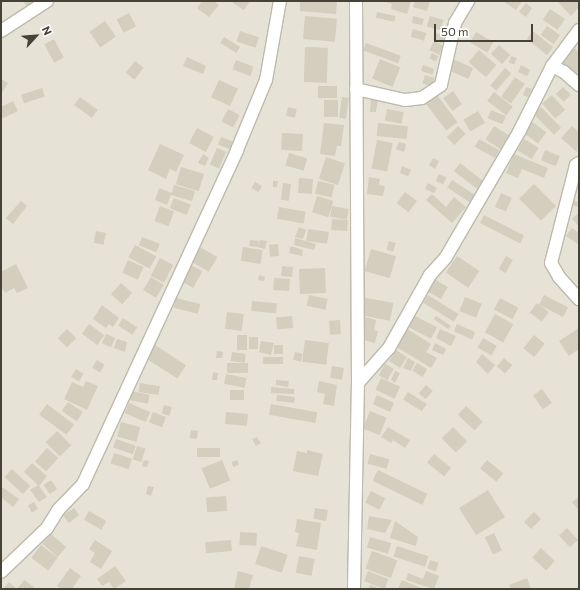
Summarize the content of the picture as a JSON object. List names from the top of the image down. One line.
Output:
{"scale_bar":"50 m","north":"top right"}
